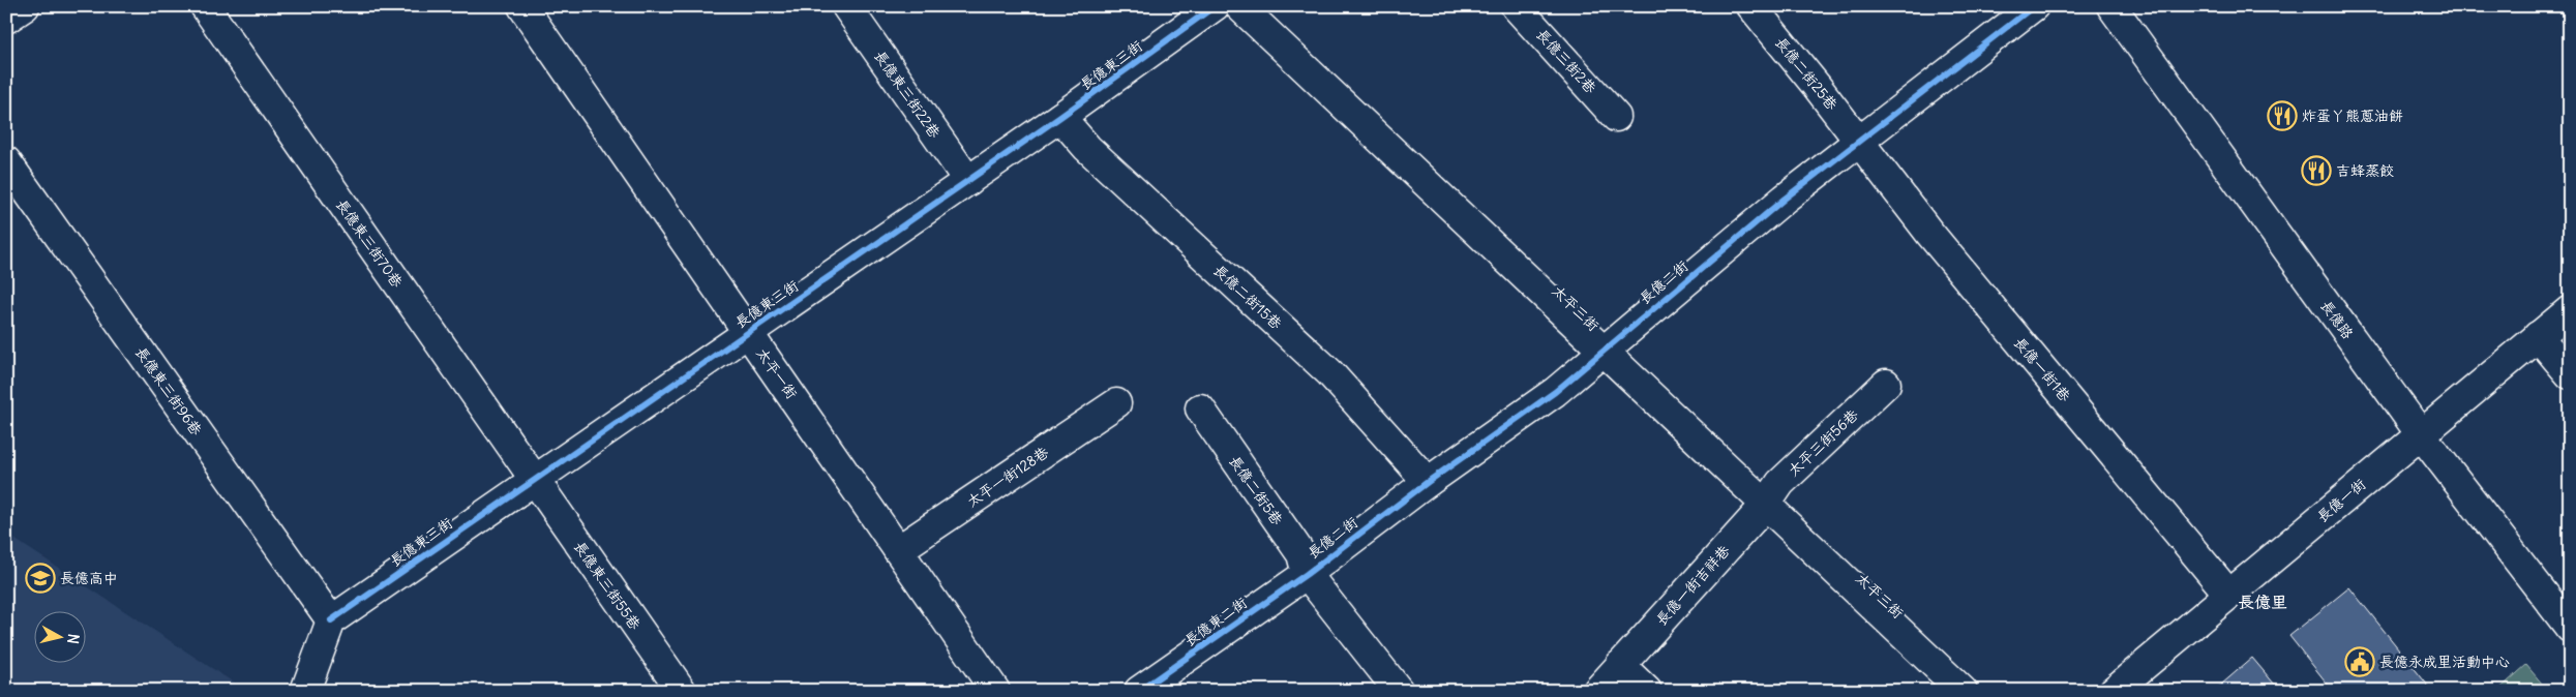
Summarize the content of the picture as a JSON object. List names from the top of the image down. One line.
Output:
{"streets":{"street":["長億三街2巷","長億東三街","長億二街25巷","長億東三街22巷","長億東三街70巷","長億二街","長億二街15巷","太平三街","長億路","長億一街1巷","太平一街","長億東三街96巷","太平三街56巷","太平一街128巷","長億二街5巷","長億一街","長億東三街55巷","長億一街吉祥巷","長億東二街"]},"crossings":[["長億東三街","長億東三街22巷"],["長億東三街","長億東三街70巷"],["長億東三街","長億二街15巷"],["長億東三街","太平一街"],["長億東三街","長億東三街96巷"],["長億東三街","長億東三街55巷"],["長億二街25巷","長億二街"],["長億二街25巷","長億一街1巷"],["長億東三街70巷","長億東三街55巷"],["長億二街","長億二街15巷"],["長億二街","太平三街"],["長億二街","長億一街1巷"],["長億二街","長億二街5巷"],["長億二街","長億東二街"],["太平三街","太平三街56巷"],["太平三街","長億一街吉祥巷"],["長億路","長億一街"],["長億一街1巷","長億一街"],["太平一街","太平一街128巷"],["太平三街56巷","長億一街吉祥巷"],["長億二街5巷","長億東二街"]],"districts":["長億里"],"places":{"restaurant":["炸蛋ㄚ熊蔥油餅","吉蜂蒸餃"],"school or university":["長億高中"],"public building":["長億永成里活動中心"]},"north":"right"}
